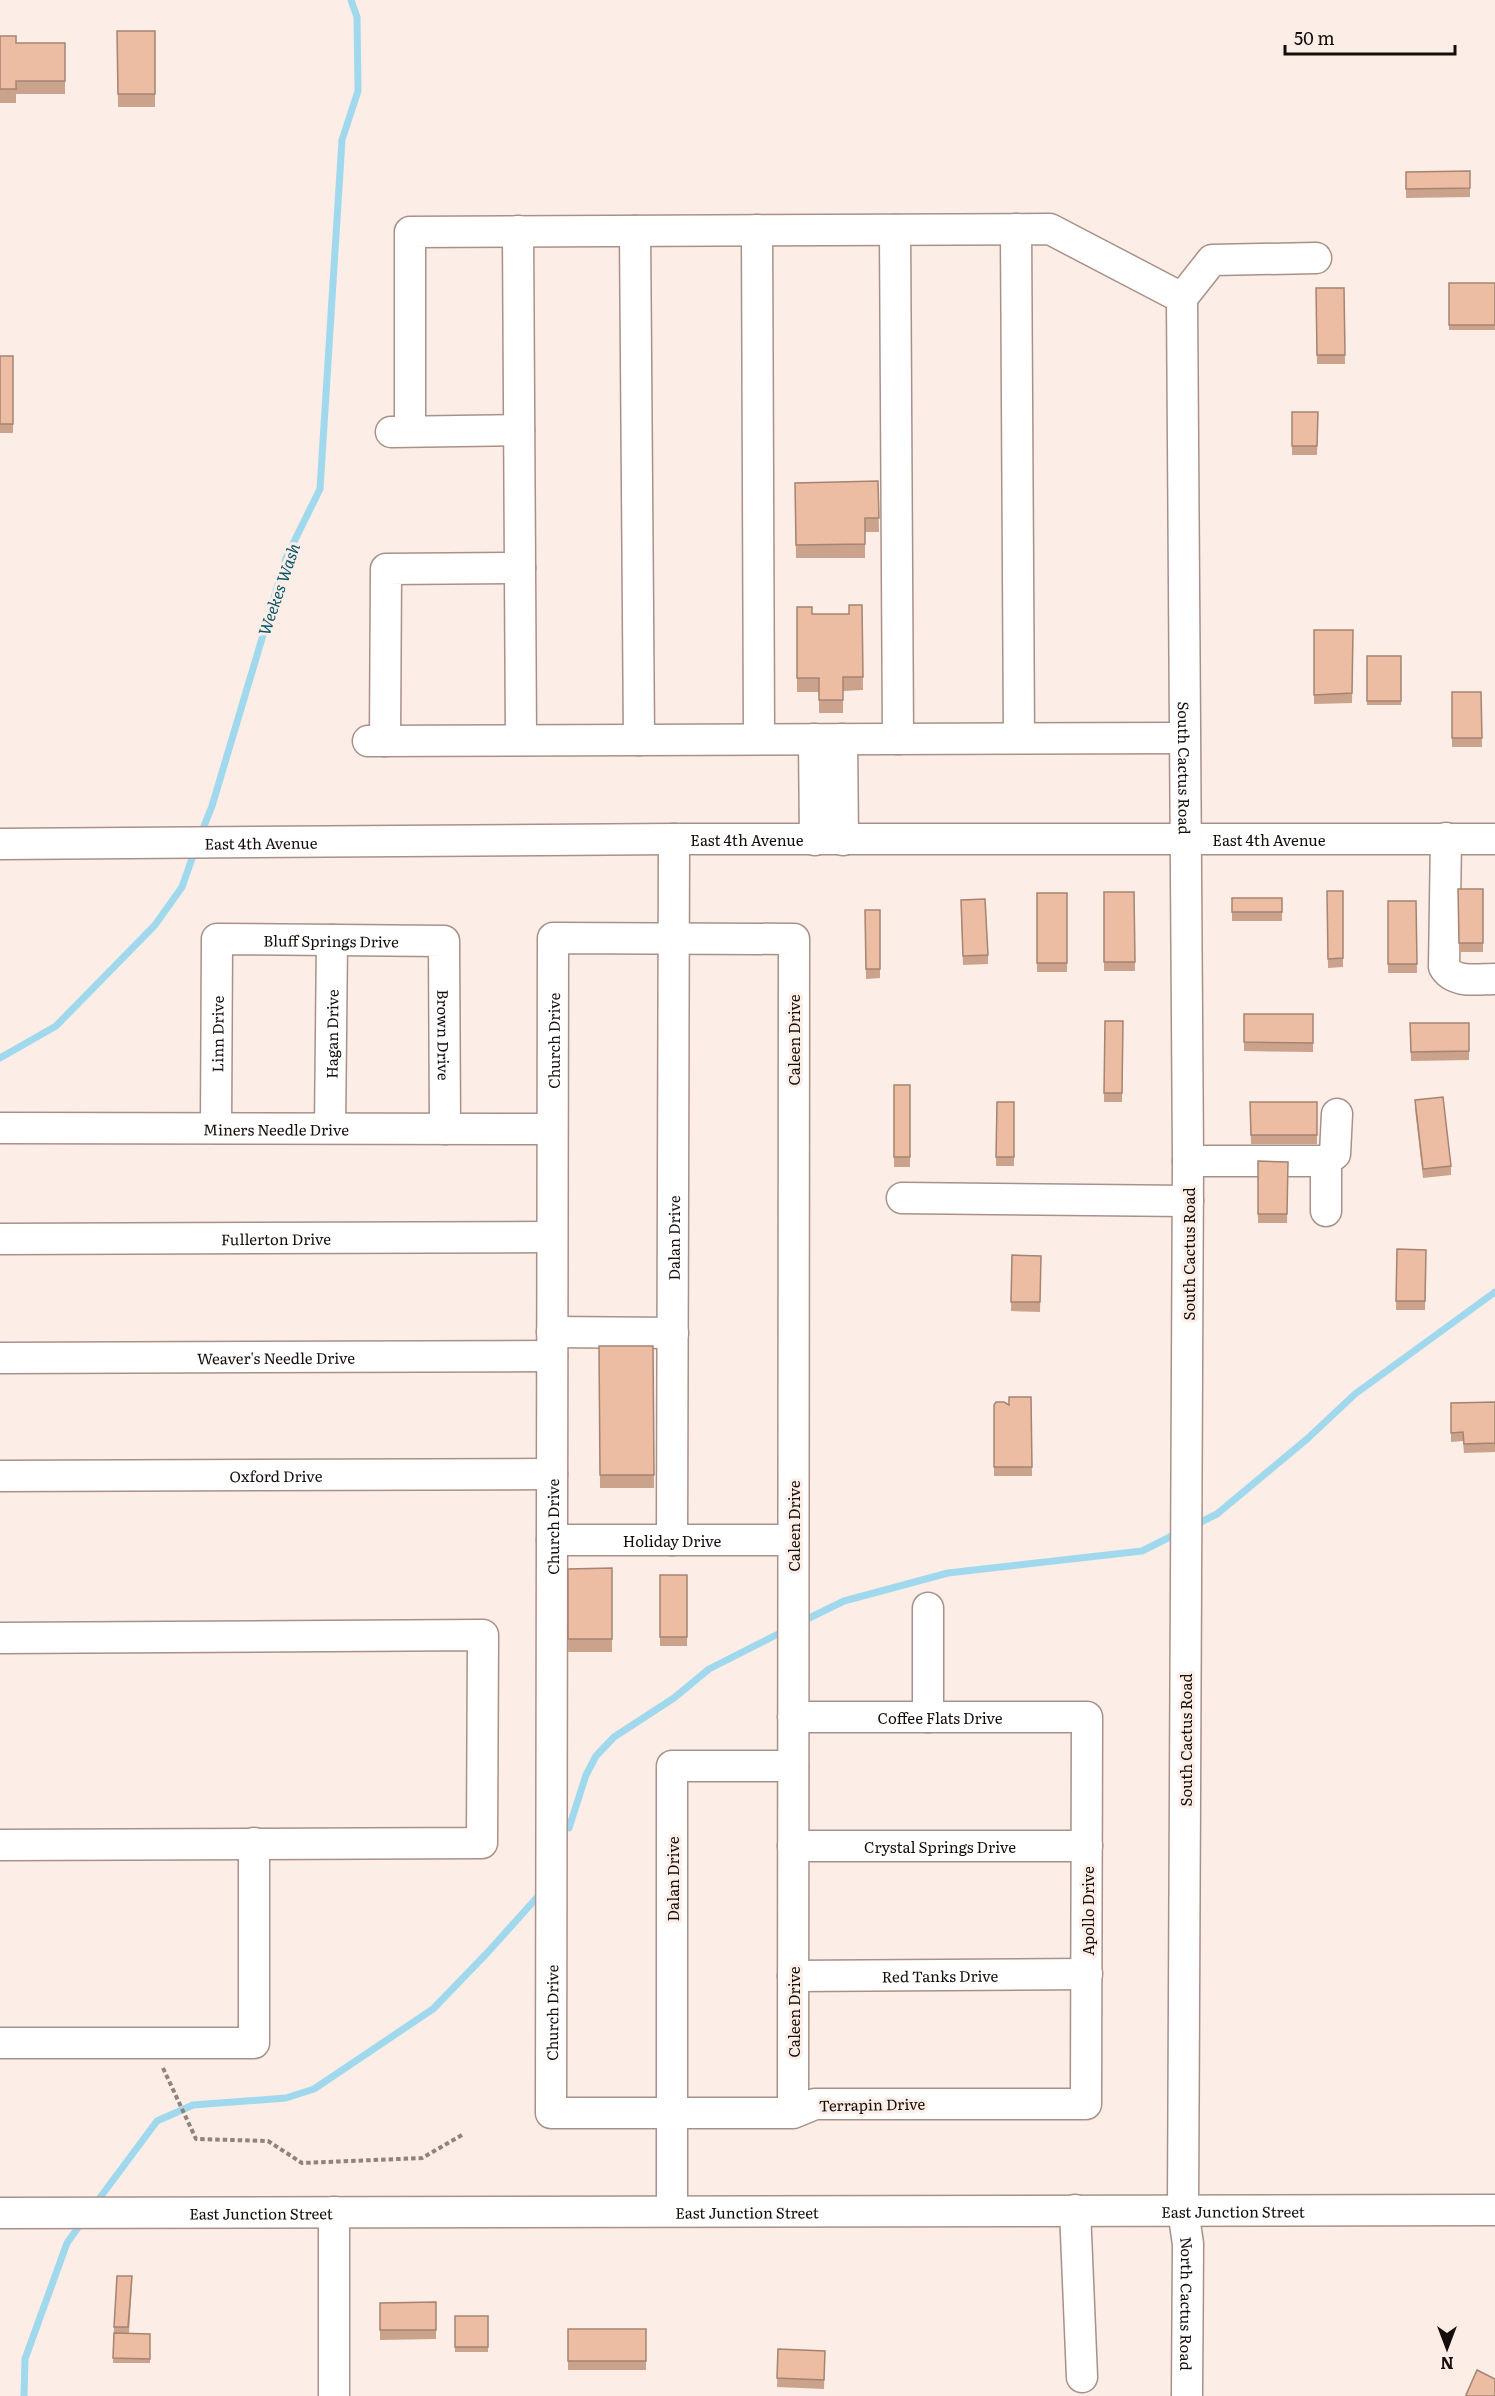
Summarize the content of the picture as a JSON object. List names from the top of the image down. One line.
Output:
{"streets":{"street":["South Cactus Road","East 4th Avenue","Bluff Springs Drive","Linn Drive","Hagan Drive","Brown Drive","Church Drive","Caleen Drive","Miners Needle Drive","Fullerton Drive","Dalan Drive","Weaver's Needle Drive","Oxford Drive","Holiday Drive","Coffee Flats Drive","Crystal Springs Drive","Apollo Drive","Red Tanks Drive","Terrapin Drive","East Junction Street","North Cactus Road"]},"crossings":[["South Cactus Road","East 4th Avenue"],["South Cactus Road","East Junction Street"],["South Cactus Road","North Cactus Road"],["East 4th Avenue","Dalan Drive"],["Bluff Springs Drive","Linn Drive"],["Bluff Springs Drive","Hagan Drive"],["Bluff Springs Drive","Brown Drive"],["Linn Drive","Miners Needle Drive"],["Hagan Drive","Miners Needle Drive"],["Brown Drive","Miners Needle Drive"],["Church Drive","Caleen Drive"],["Church Drive","Miners Needle Drive"],["Church Drive","Fullerton Drive"],["Church Drive","Dalan Drive"],["Church Drive","Weaver's Needle Drive"],["Church Drive","Oxford Drive"],["Church Drive","Holiday Drive"],["Church Drive","Terrapin Drive"],["Caleen Drive","Dalan Drive"],["Caleen Drive","Holiday Drive"],["Caleen Drive","Coffee Flats Drive"],["Caleen Drive","Crystal Springs Drive"],["Caleen Drive","Red Tanks Drive"],["Caleen Drive","Terrapin Drive"],["Dalan Drive","Weaver's Needle Drive"],["Dalan Drive","Holiday Drive"],["Dalan Drive","Terrapin Drive"],["Coffee Flats Drive","Apollo Drive"],["Crystal Springs Drive","Apollo Drive"],["Apollo Drive","Red Tanks Drive"],["Apollo Drive","Terrapin Drive"],["East Junction Street","North Cactus Road"]],"water":["Weekes Wash"],"scale_bar":"50 m","north":"bottom"}
